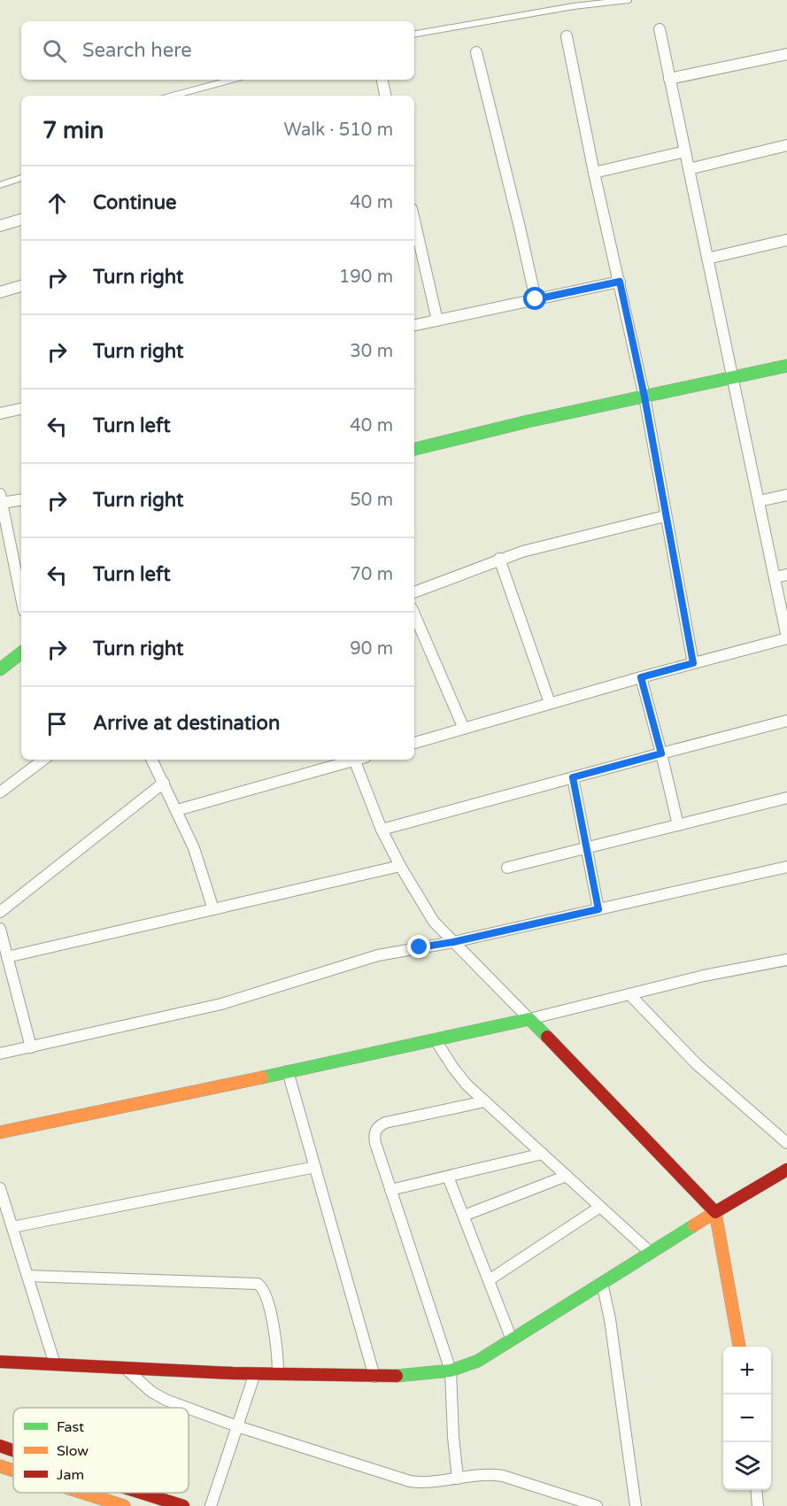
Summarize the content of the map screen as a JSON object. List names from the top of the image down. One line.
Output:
{"legend":["Fast","Slow","Jam"],"page":{"search":"Search here","heading":["7 min","Walk · 510 m"],"list":[["Continue","40 m"],["Turn right","190 m"],["Turn right","30 m"],["Turn left","40 m"],["Turn right","50 m"],["Turn left","70 m"],["Turn right","90 m"],"Arrive at destination"],"map_buttons":["+","−"]}}
